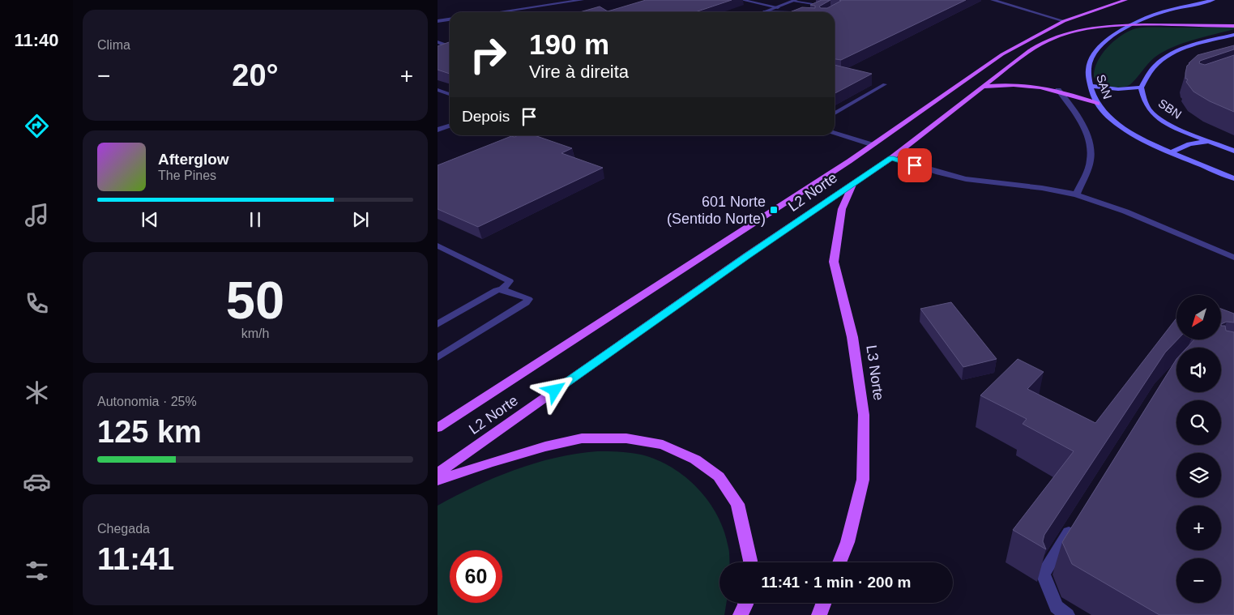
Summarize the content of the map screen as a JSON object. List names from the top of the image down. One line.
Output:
{"streets":{"main road":["SAN","SBN","L2 Norte","L3 Norte"]},"crossings":[["L2 Norte","L3 Norte"]],"places":{"transit":["601 Norte (Sentido Norte)"]},"north":"bottom left","page":{"tabs":"11:40","tile":["Clima",["50","km/h"],["Autonomia · 25%","125 km"],["Chegada","11:41"]],"turn":["190 m","Vire à direita"],"heat":["−","20°","+"],"then":"Depois","song":["Afterglow","The Pines"],"map_buttons":["+","−"],"limit":"60","trip":"11:41 · 1 min · 200 m"}}
